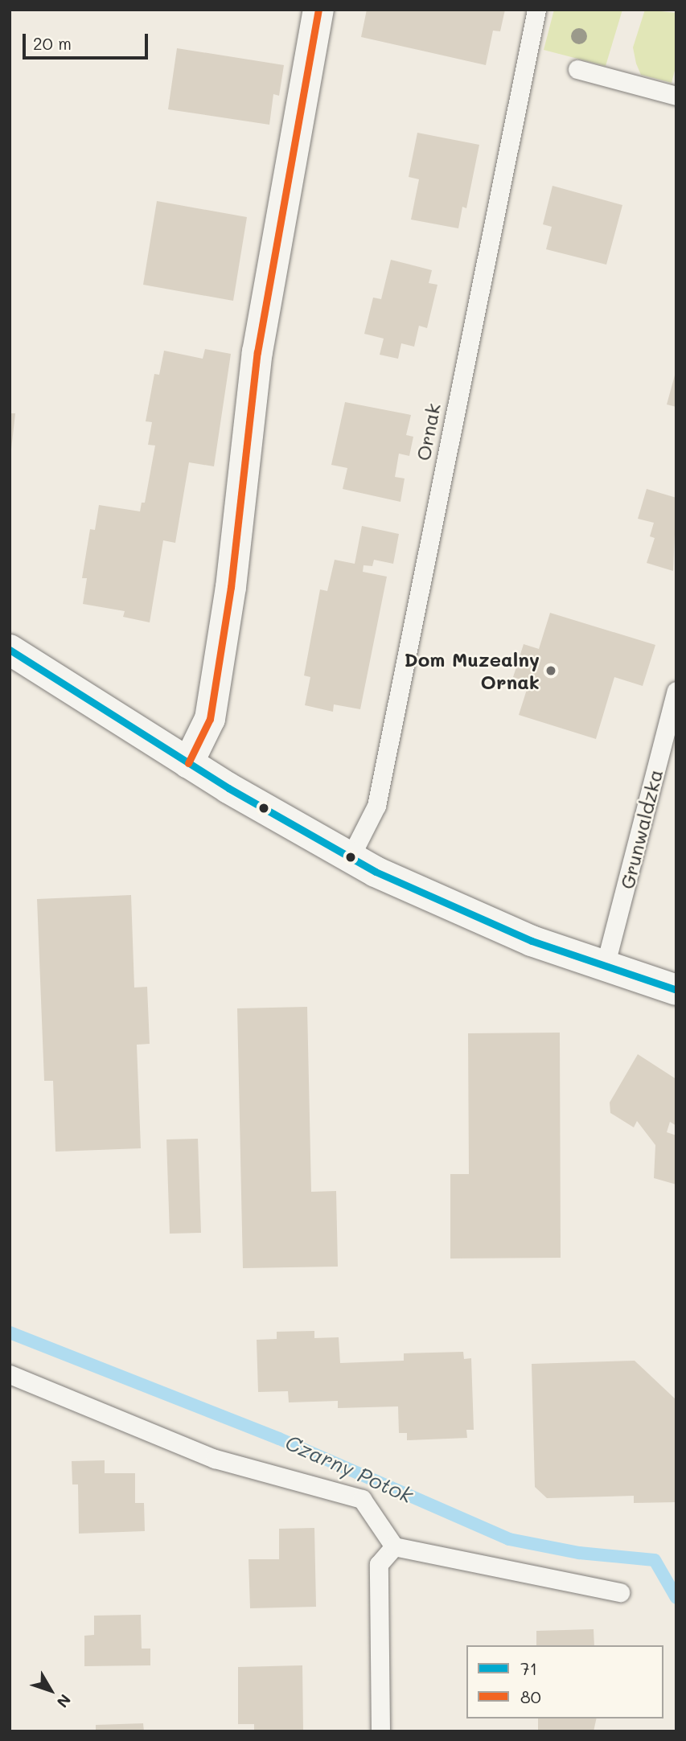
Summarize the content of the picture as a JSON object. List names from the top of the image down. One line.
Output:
{"streets":{"lane":["Ornak","Grunwaldzka"]},"water":["Czarny Potok"],"places":["Dom Muzealny Ornak"],"lines":["transit line 80","transit line 71"],"legend":["71","80"],"scale_bar":"20 m","north":"bottom right"}
